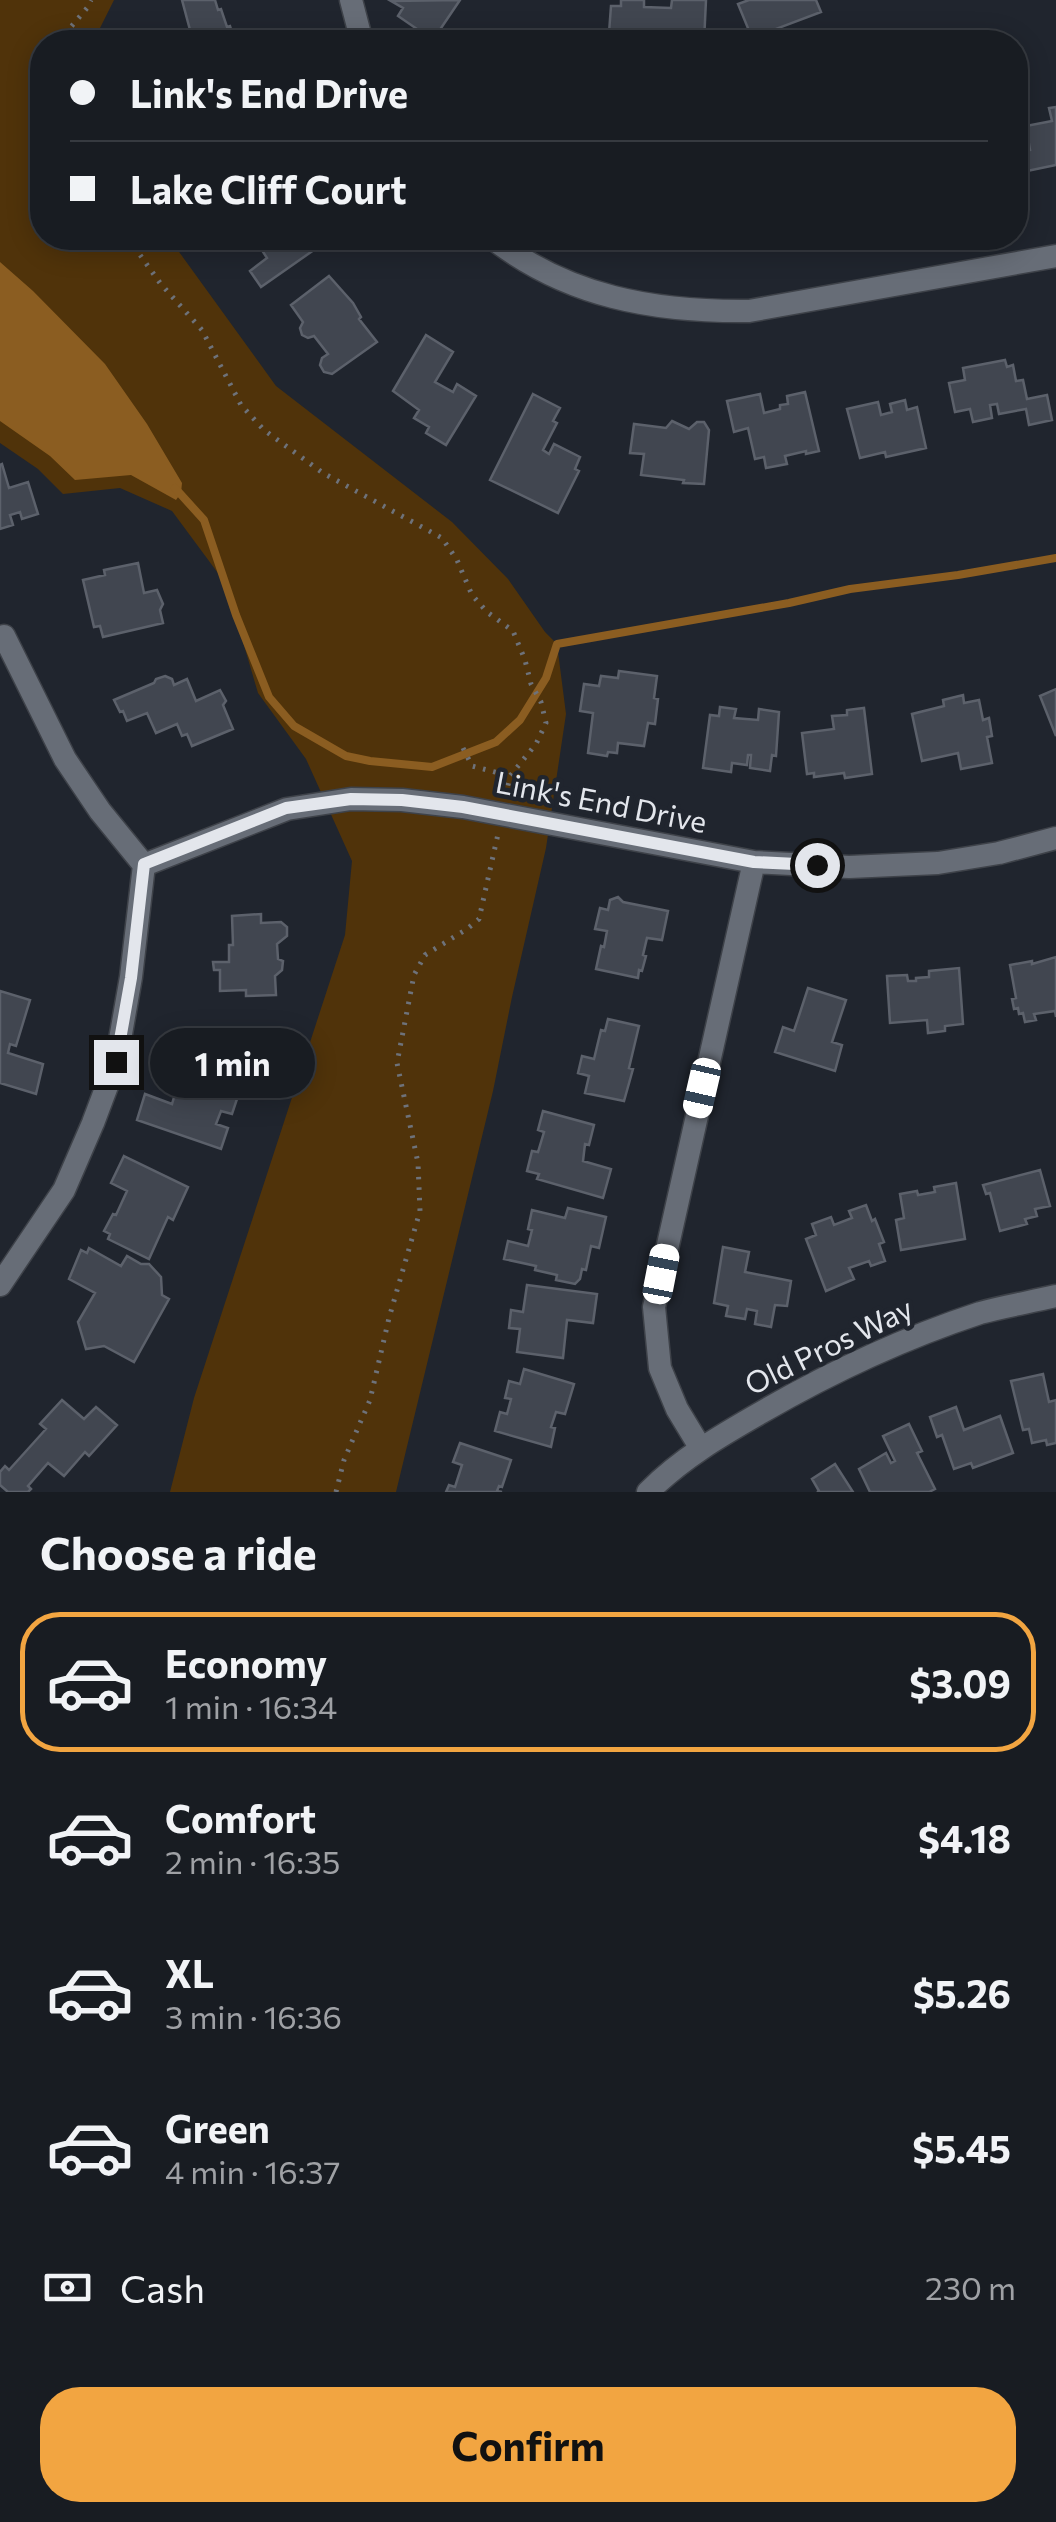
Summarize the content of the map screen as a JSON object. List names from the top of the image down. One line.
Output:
{"streets":{"street":["Link's End Drive","Old Pros Way"]},"page":{"banner":["Link's End Drive","Lake Cliff Court"],"bubble":"1 min","heading":"Choose a ride","list":[{"name":"Economy","note":"1 min · 16:34","value":"$3.09"},{"name":"Comfort","note":"2 min · 16:35","value":"$4.18"},{"name":"XL","note":"3 min · 16:36","value":"$5.26"},{"name":"Green","note":"4 min · 16:37","value":"$5.45"}],"pay":["Cash","230 m"],"buttons":"Confirm"}}
